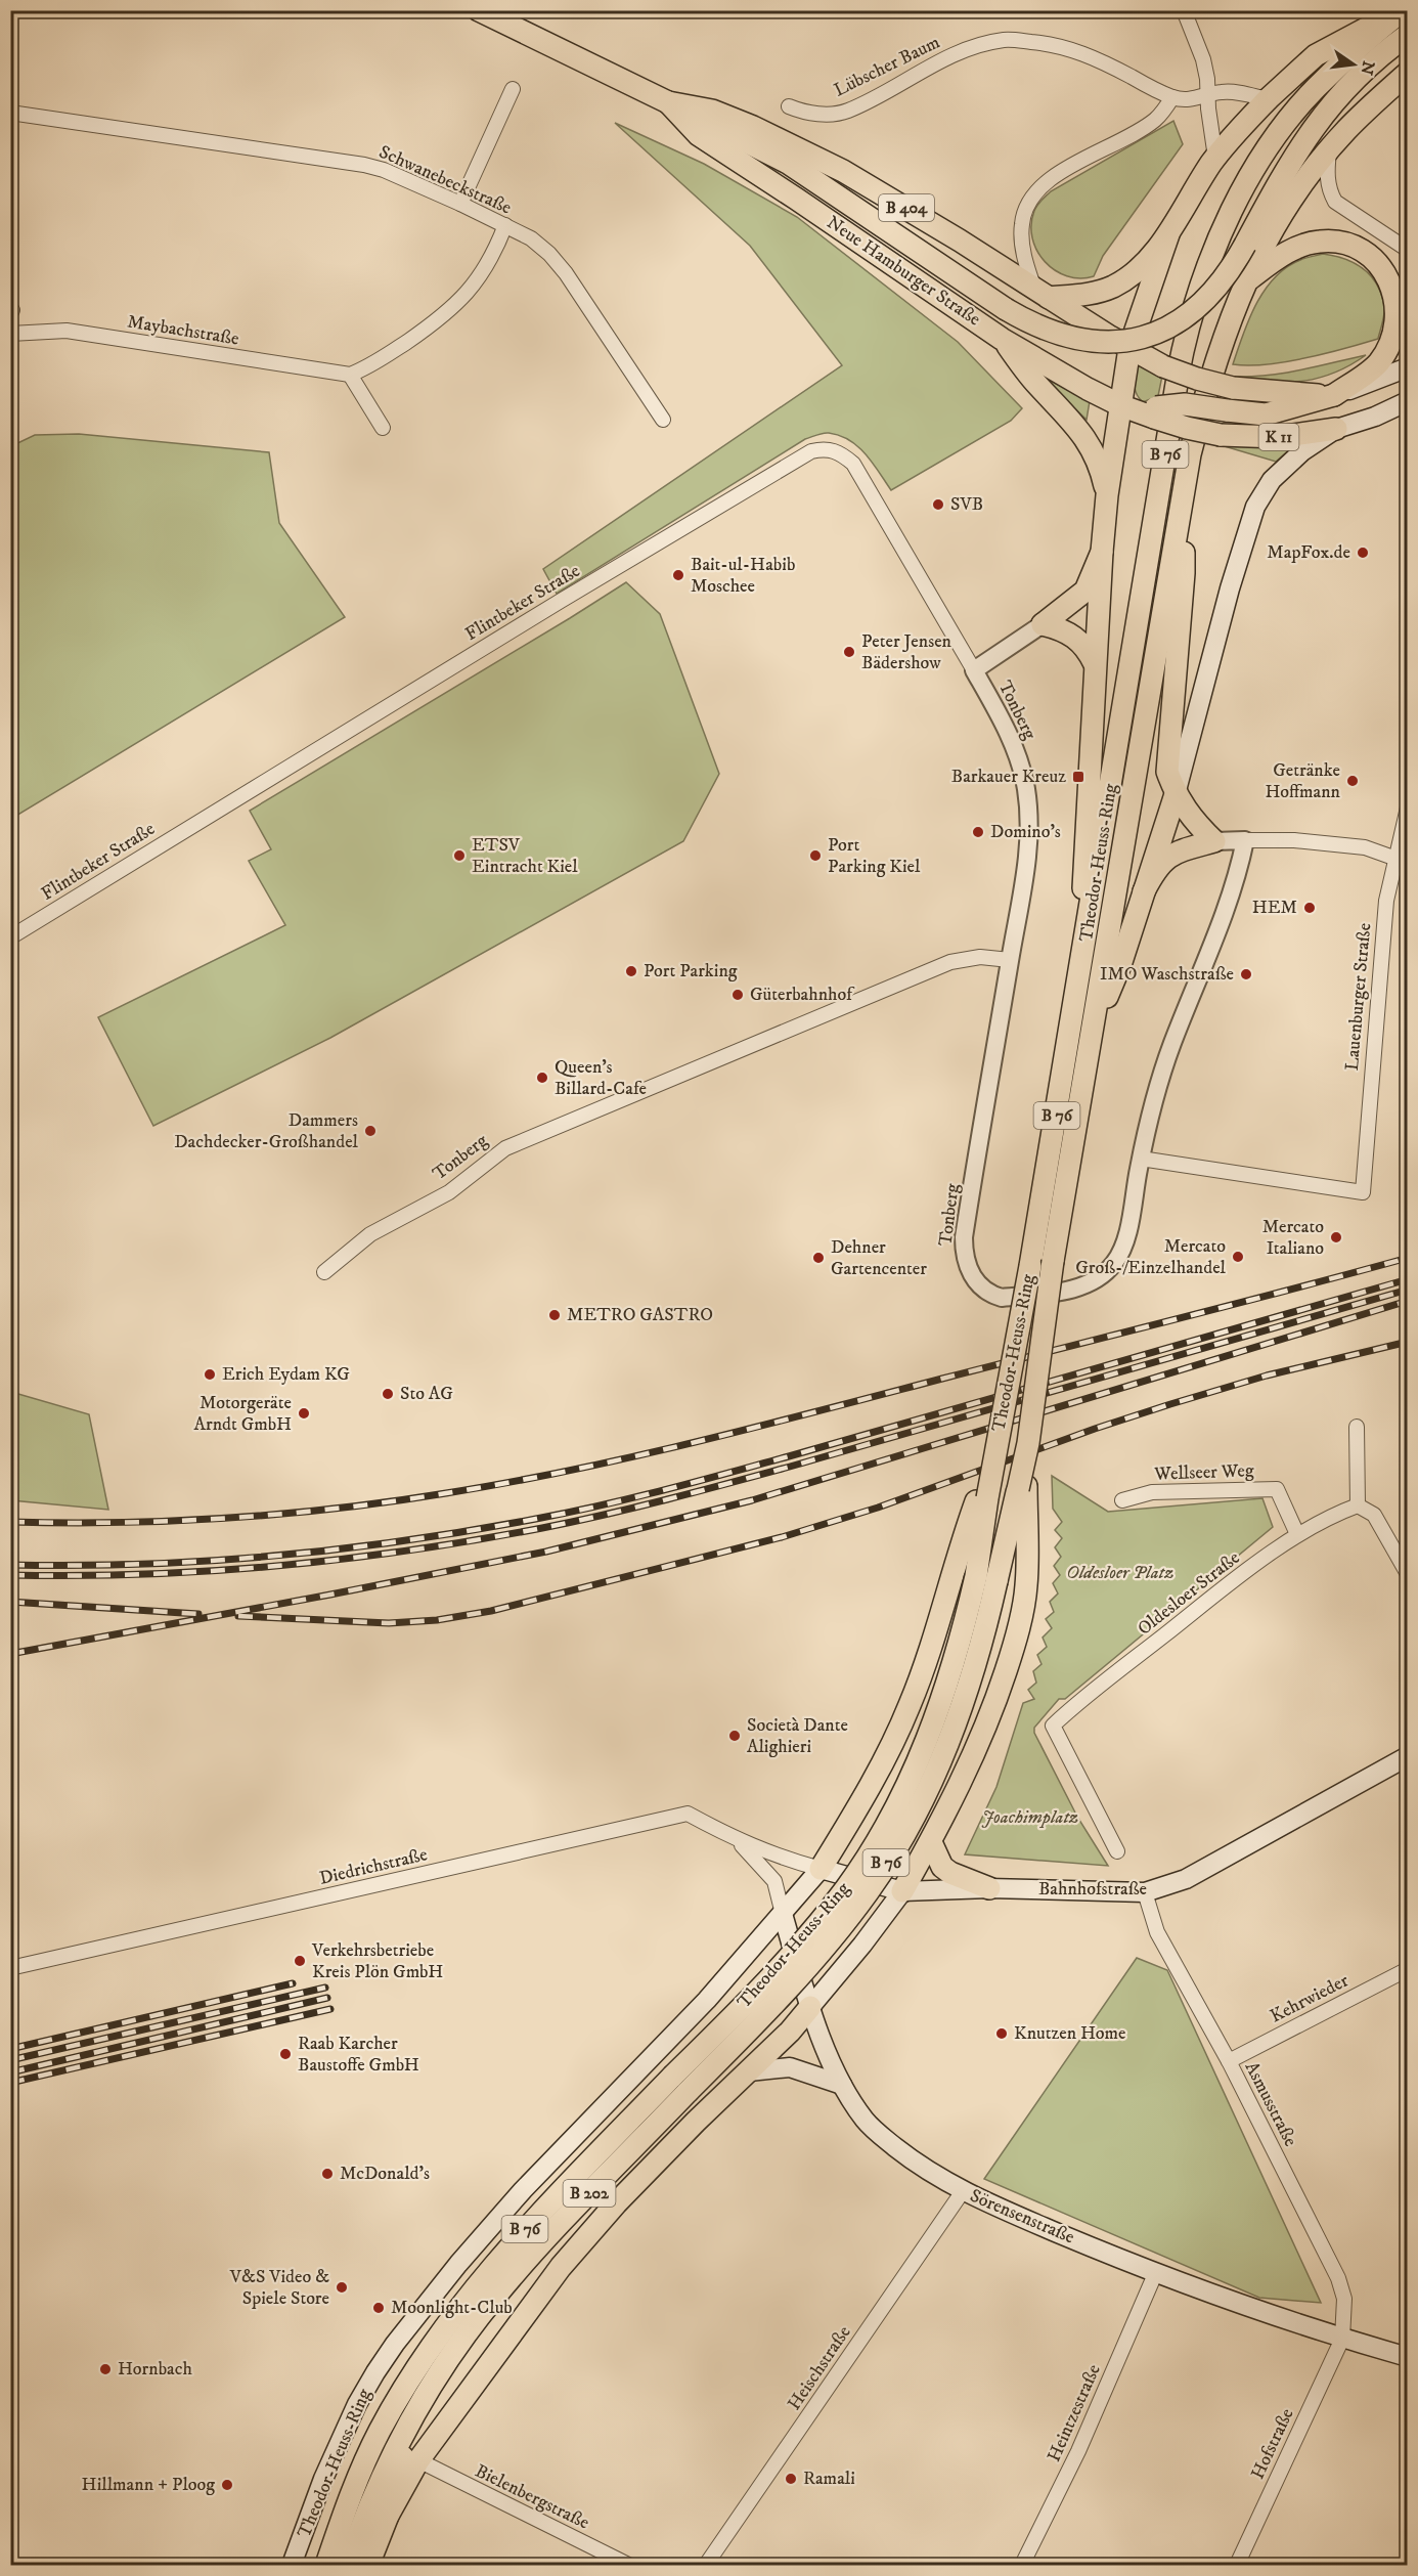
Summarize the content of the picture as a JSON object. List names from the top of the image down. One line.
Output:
{"streets":{"main road":["B 404","Neue Hamburger Straße","K 11","B 76","Theodor-Heuss-Ring","Bahnhofstraße","B 202","Sörensenstraße"],"street":["Lübscher Baum","Schwanebeckstraße","Maybachstraße","Flintbeker Straße","Tonberg","Lauenburger Straße","Wellseer Weg","Oldesloer Straße","Diedrichstraße","Kehrwieder","Asmusstraße","Heischstraße","Heintzestraße","Hofstraße","Bielenbergstraße"]},"crossings":[["B 404","Neue Hamburger Straße"],["B 404","K 11"],["B 404","B 76"],["Neue Hamburger Straße","B 76"],["K 11","B 76"],["K 11","Theodor-Heuss-Ring"],["B 76","Theodor-Heuss-Ring"],["B 76","Diedrichstraße"],["B 76","Bahnhofstraße"],["Flintbeker Straße","Tonberg"],["Tonberg","Lauenburger Straße"],["Theodor-Heuss-Ring","Diedrichstraße"],["Theodor-Heuss-Ring","Bahnhofstraße"],["Theodor-Heuss-Ring","Sörensenstraße"],["Wellseer Weg","Oldesloer Straße"],["Diedrichstraße","Bahnhofstraße"],["Diedrichstraße","Sörensenstraße"],["Bahnhofstraße","Asmusstraße"],["Kehrwieder","Asmusstraße"],["Asmusstraße","Sörensenstraße"],["Asmusstraße","Hofstraße"],["Sörensenstraße","Heischstraße"],["Sörensenstraße","Heintzestraße"],["Sörensenstraße","Hofstraße"]],"parks":["Oldesloer Platz","Joachimplatz"],"places":{"other":["SVB","MapFox.de","Bait-ul-Habib Moschee","Peter Jensen Bädershow","Getränke Hoffmann","Domino's","ETSV Eintracht Kiel","Port Parking Kiel","HEM","Port Parking","IMO Waschstraße","Güterbahnhof","Queen's Billard-Cafe","Dammers Dachdecker-Großhandel","Mercato Italiano","Mercato Groß-/Einzelhandel","Dehner Gartencenter","METRO GASTRO","Erich Eydam KG","Sto AG","Motorgeräte Arndt GmbH","Società Dante Alighieri","Verkehrsbetriebe Kreis Plön GmbH","Knutzen Home","Raab Karcher Baustoffe GmbH","McDonald's","V&S Video & Spiele Store","Moonlight-Club","Hornbach","Ramali","Hillmann + Ploog"],"transit":["Barkauer Kreuz"]},"north":"right"}
